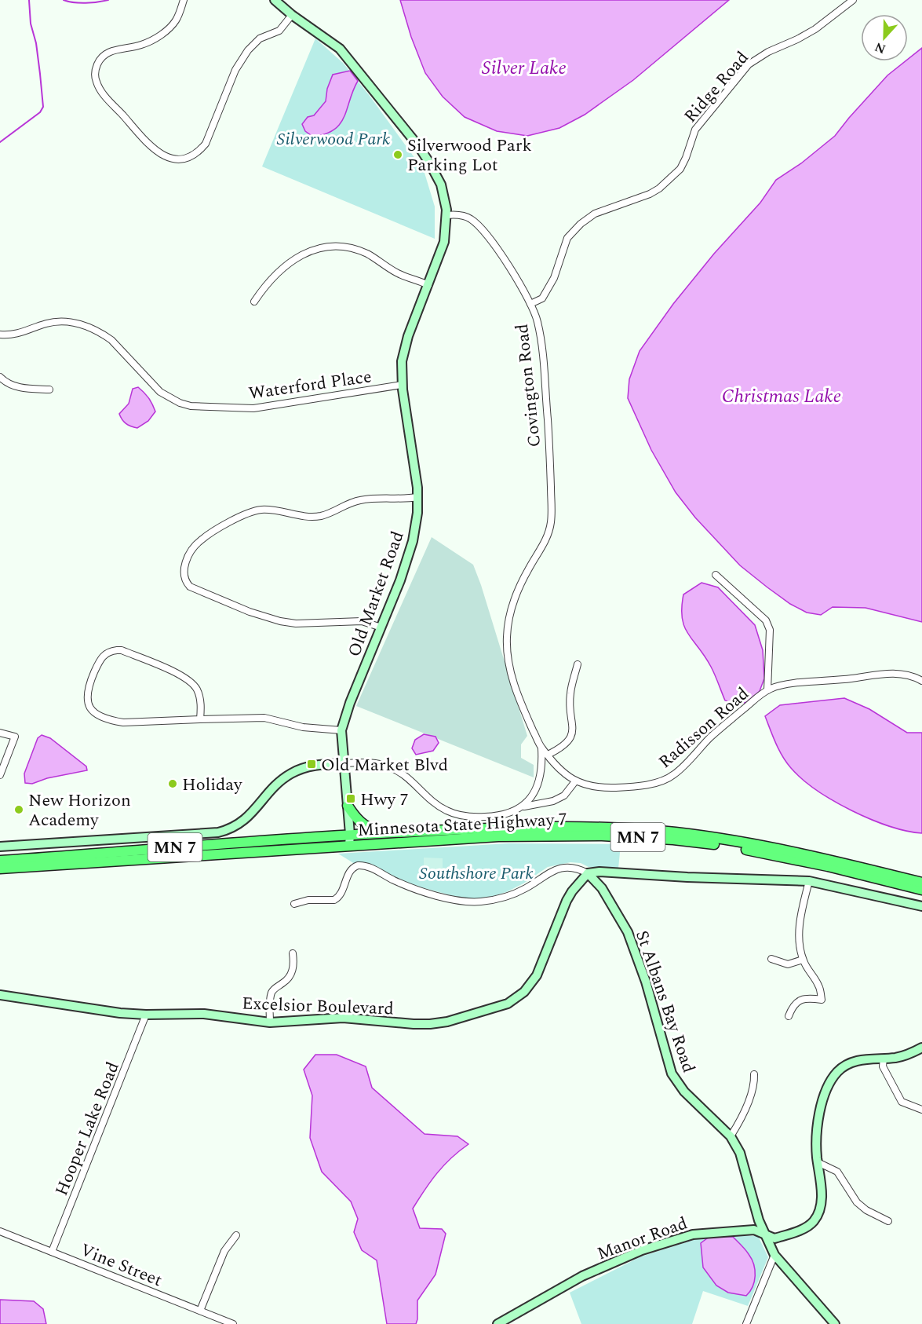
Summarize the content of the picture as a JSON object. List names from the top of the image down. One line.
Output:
{"streets":{"main road":["Minnesota State Highway 7","MN 7"],"street":["Ridge Road","Waterford Place","Covington Road","Old Market Road","Radisson Road","St Albans Bay Road","Excelsior Boulevard","Hooper Lake Road","Manor Road","Vine Street"]},"crossings":[["Ridge Road","Covington Road"],["Waterford Place","Old Market Road"],["Covington Road","Old Market Road"],["Covington Road","Radisson Road"],["Old Market Road","Minnesota State Highway 7"],["St Albans Bay Road","Excelsior Boulevard"],["St Albans Bay Road","Manor Road"],["Excelsior Boulevard","Hooper Lake Road"],["Hooper Lake Road","Vine Street"]],"water":["Silver Lake","Christmas Lake"],"parks":["Silverwood Park","Southshore Park"],"places":{"other":["Silverwood Park Parking Lot","Holiday","New Horizon Academy"],"transit":["Old Market Blvd","Hwy 7"]},"north":"bottom"}
